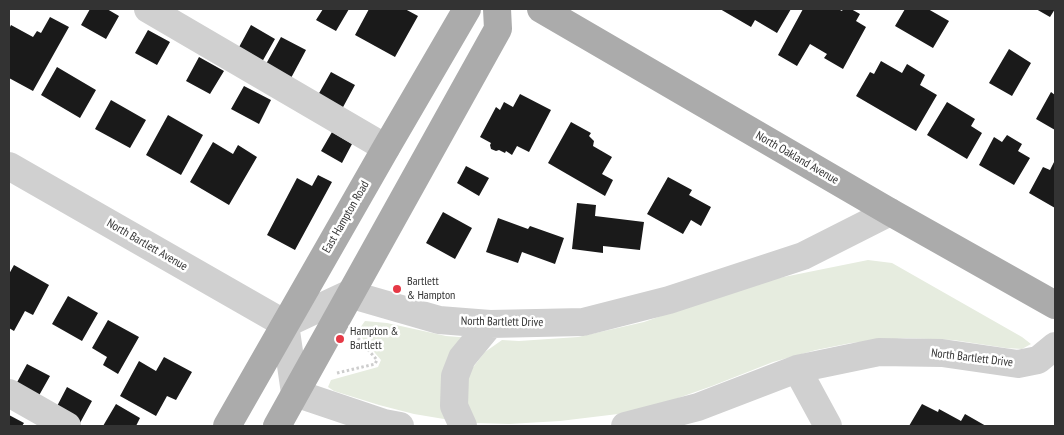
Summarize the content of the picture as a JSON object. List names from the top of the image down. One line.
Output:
{"streets":{"main road":["North Oakland Avenue","East Hampton Road"],"street":["North Bartlett Avenue","North Bartlett Drive"]},"crossings":[["North Oakland Avenue","North Bartlett Drive"],["East Hampton Road","North Bartlett Avenue"]],"places":["Bartlett & Hampton","Hampton & Bartlett"]}
